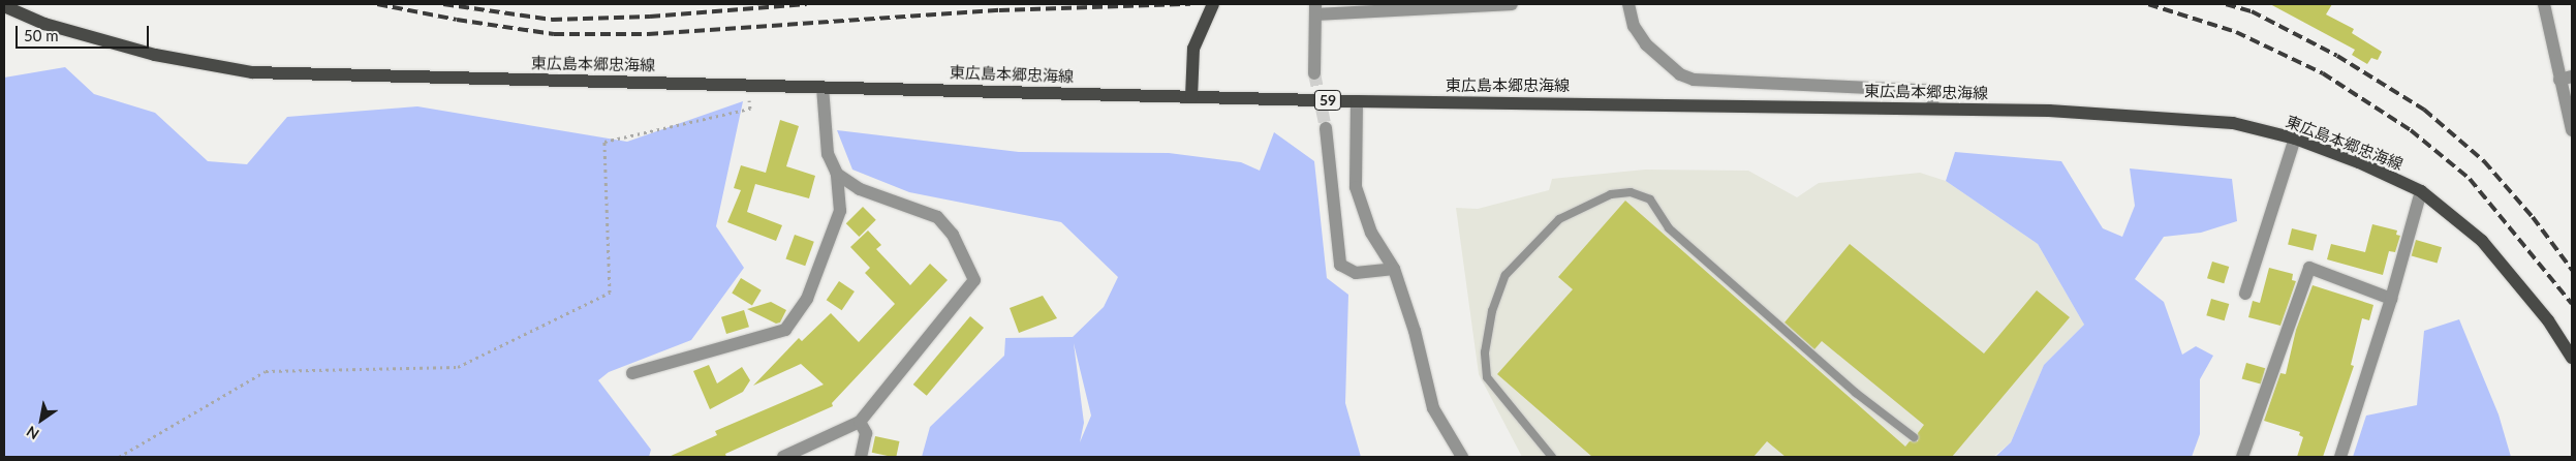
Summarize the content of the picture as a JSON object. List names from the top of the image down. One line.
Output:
{"streets":{"main road":["東広島本郷忠海線","59"]},"scale_bar":"50 m","north":"bottom left"}
